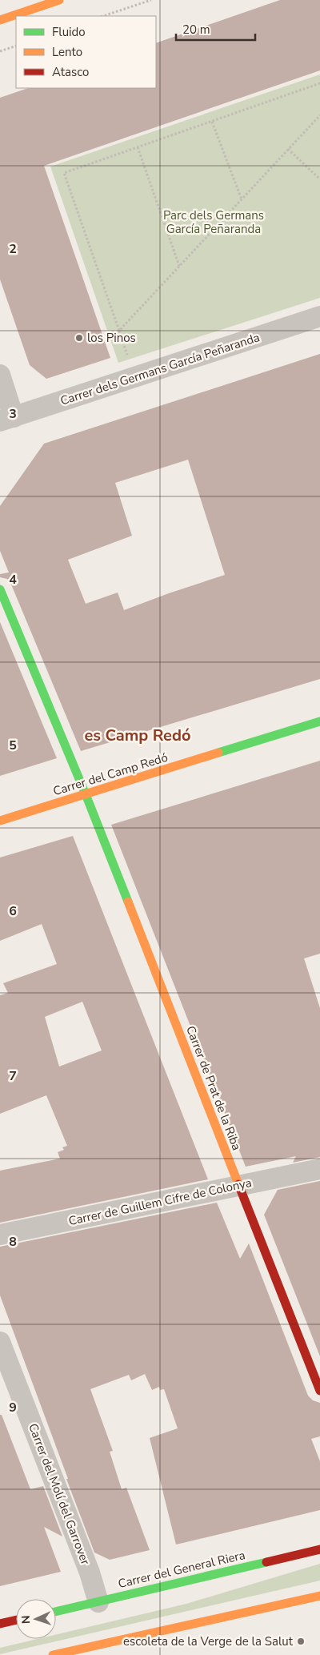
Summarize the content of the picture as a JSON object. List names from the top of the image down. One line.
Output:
{"streets":{"street":["Carrer dels Germans García Peñaranda","Carrer del Camp Redó","Carrer de Prat de la Riba","Carrer de Guillem Cifre de Colonya","Carrer del Molí del Garrover","Carrer del General Riera"]},"crossings":[["Carrer del Camp Redó","Carrer de Prat de la Riba"],["Carrer de Prat de la Riba","Carrer de Guillem Cifre de Colonya"],["Carrer del Molí del Garrover","Carrer del General Riera"]],"districts":["es Camp Redó"],"parks":["Parc dels Germans García Peñaranda"],"places":["los Pinos","escoleta de la Verge de la Salut"],"legend":["Fluido","Lento","Atasco"],"scale_bar":"20 m","north":"left","grid":{"rows":["2","3","4","5","6","7","8","9"]}}
